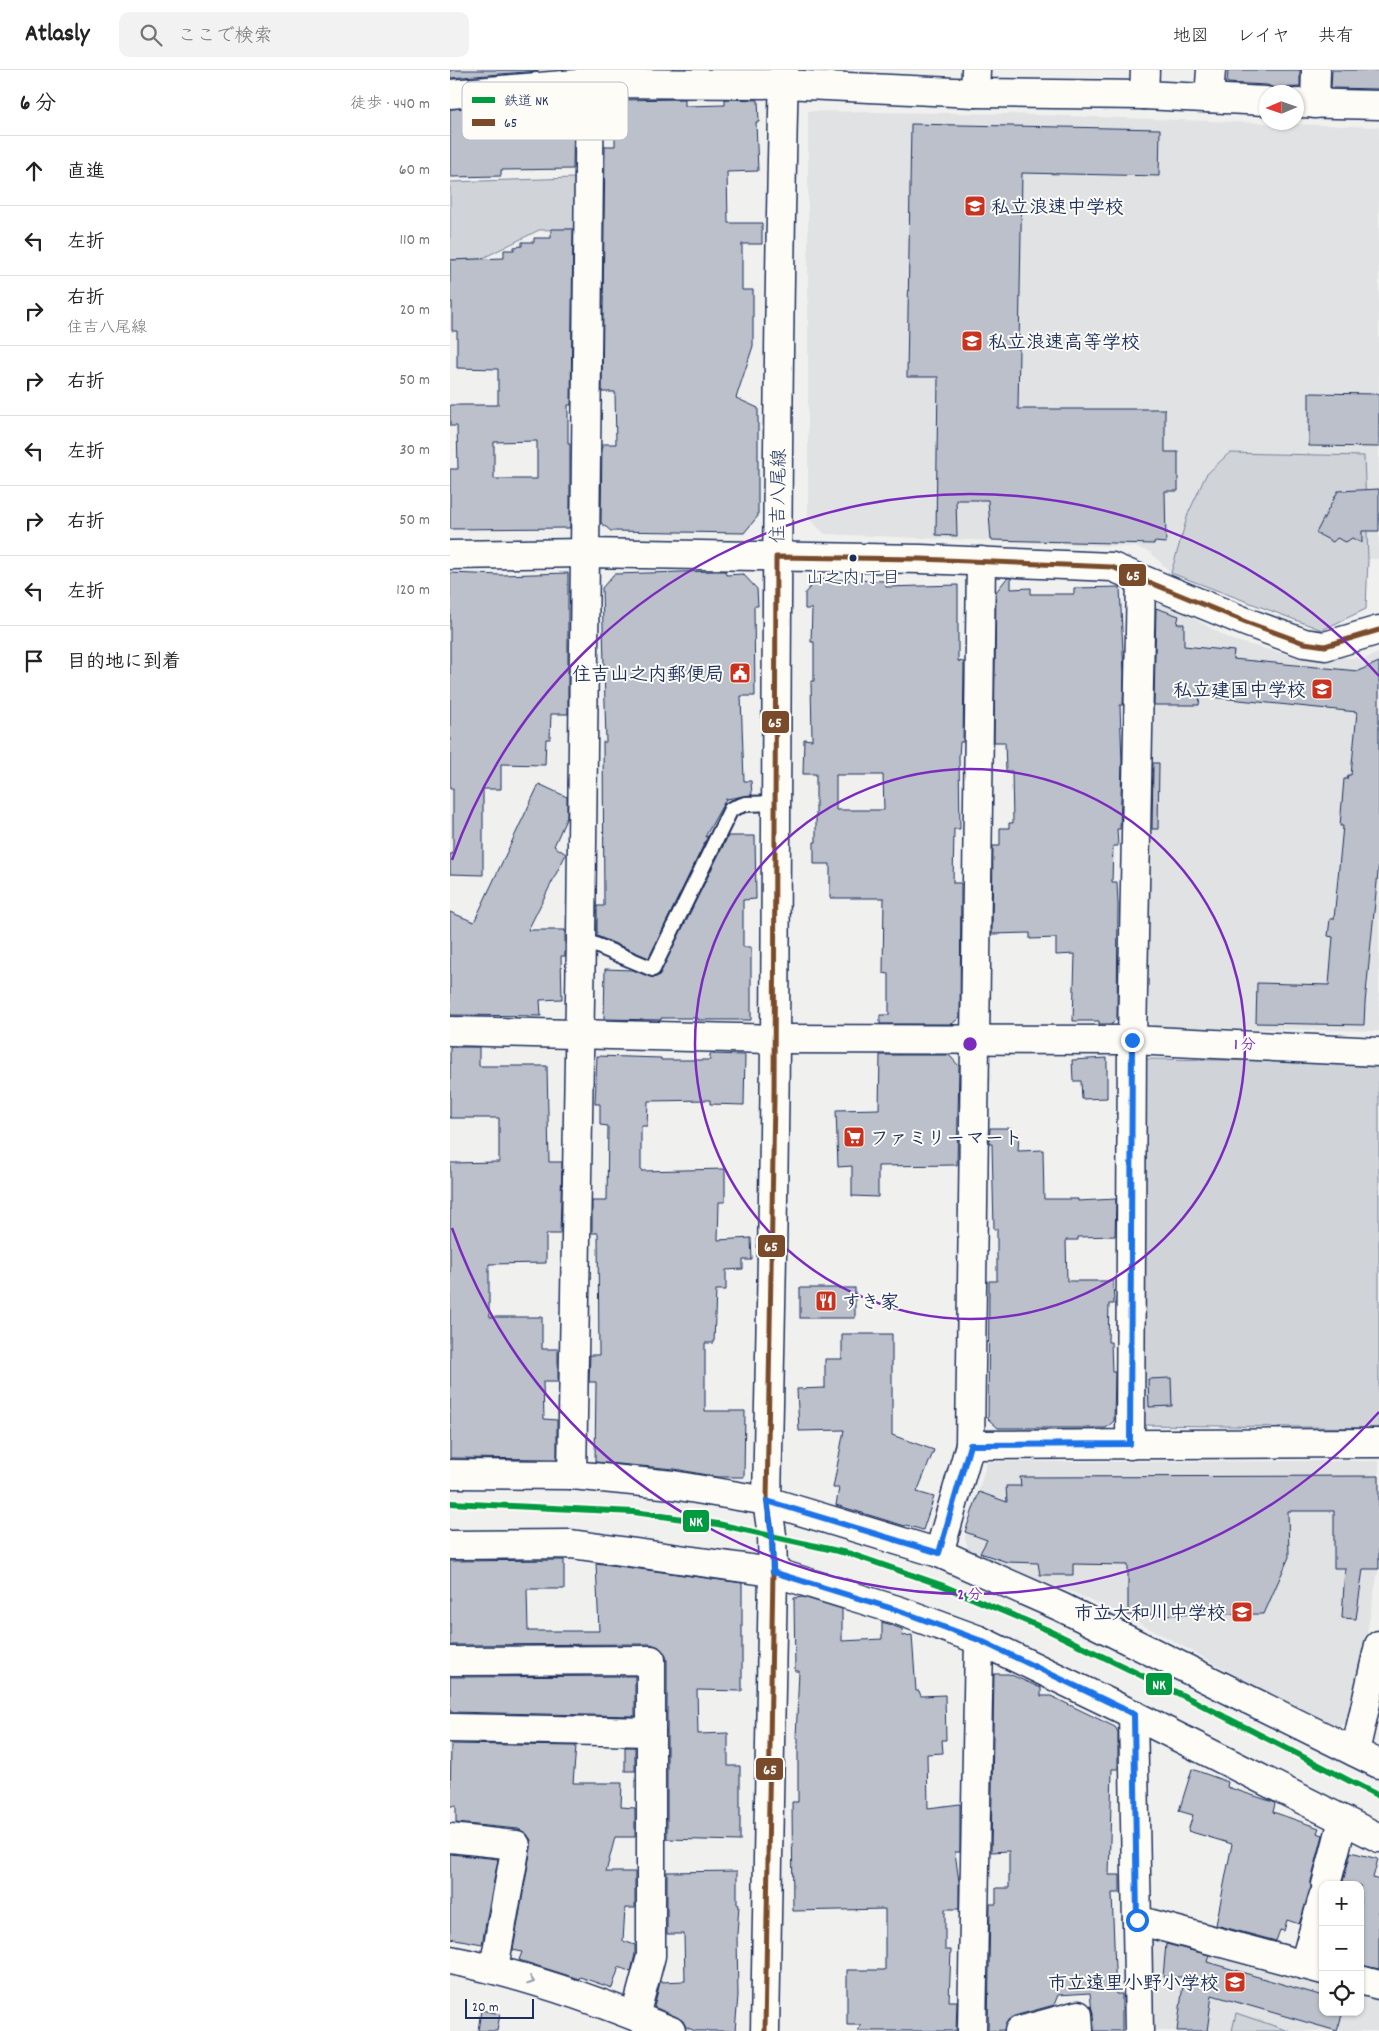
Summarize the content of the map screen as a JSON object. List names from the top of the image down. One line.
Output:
{"streets":{"street":["住吉八尾線"]},"places":{"school or university":["私立浪速中学校","私立浪速高等学校","私立建国中学校","市立大和川中学校","市立遠里小野小学校"],"other":["山之内1丁目"],"public building":["住吉山之内郵便局"],"supermarket":["ファミリーマート"],"restaurant":["すき家"]},"lines":["transit line 65","rail line NK"],"legend":["鉄道 NK","65"],"scale_bar":"20 m","north":"left","page":{"header":"Atlasly","search":"ここで検索","nav":["地図","レイヤ","共有"],"heading":["6 分","徒歩 · 440 m"],"list":[["直進","60 m"],["左折","110 m"],["右折","住吉八尾線","20 m"],["右折","50 m"],["左折","30 m"],["右折","50 m"],["左折","120 m"],"目的地に到着"],"map_buttons":["+","−"],"scale":"20 m"},"rings":["1 分","2 分"]}
